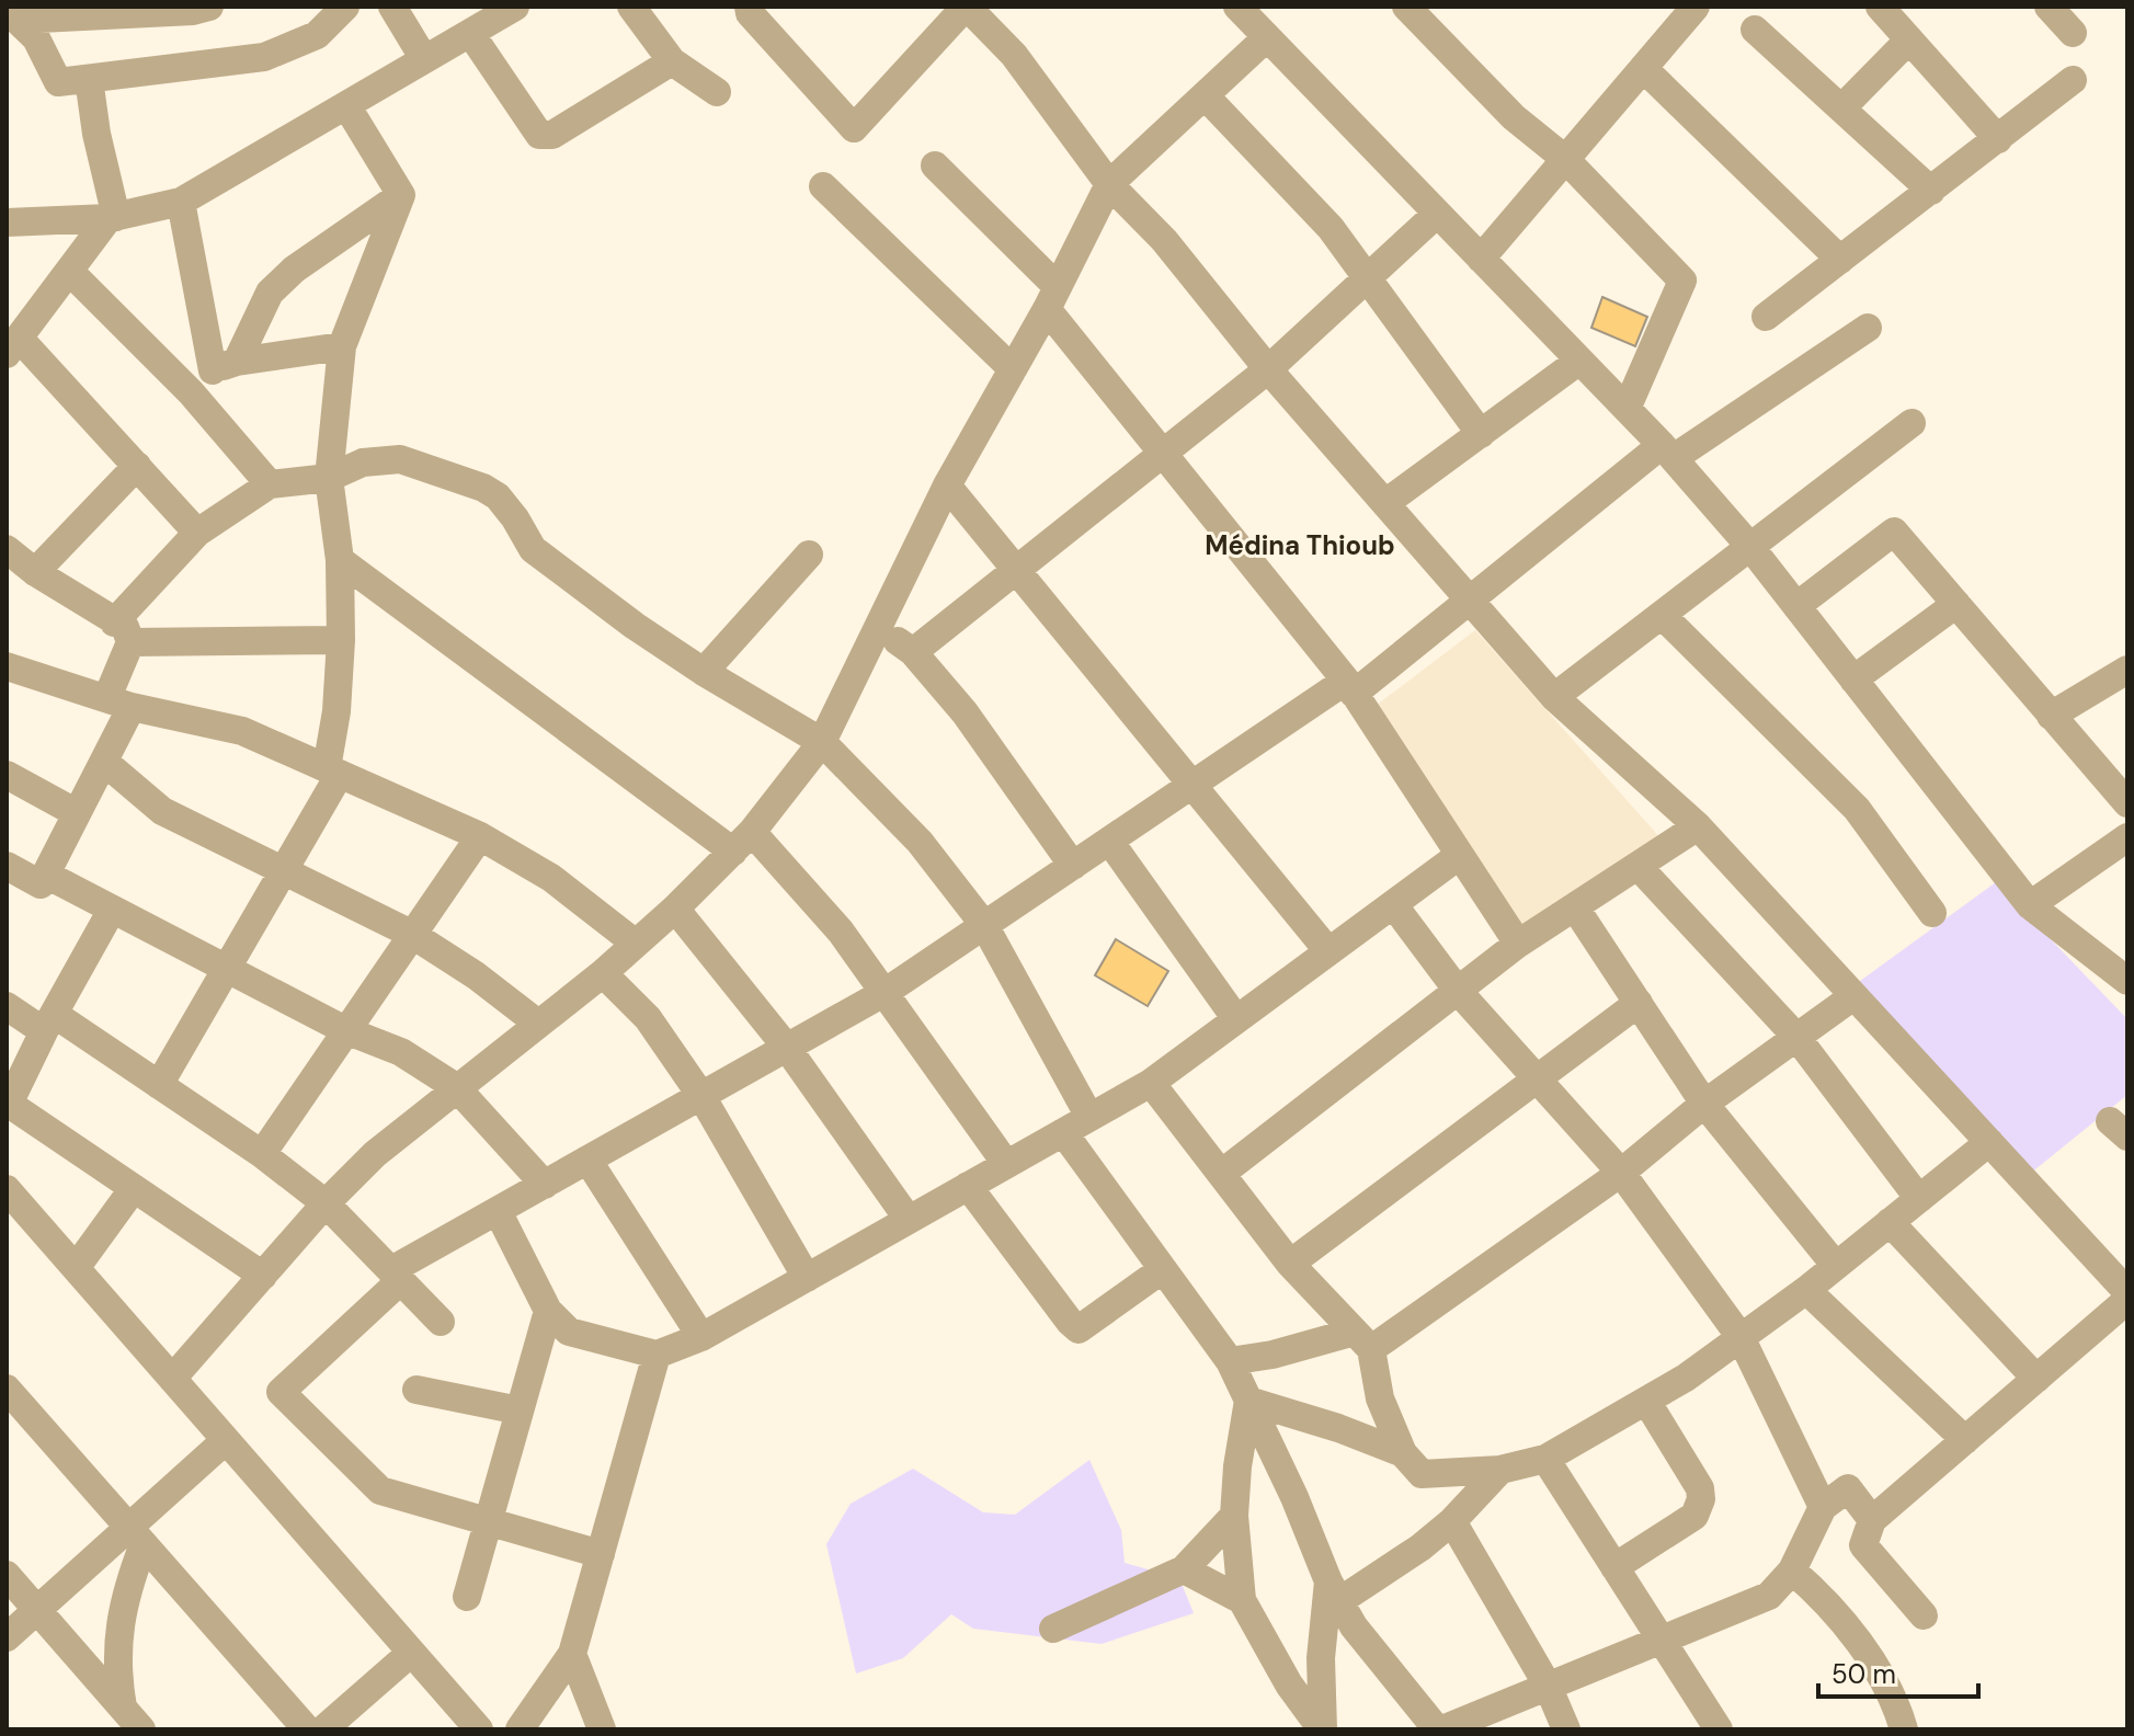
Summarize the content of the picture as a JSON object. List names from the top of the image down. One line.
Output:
{"districts":["Médina Thioub"],"scale_bar":"50 m"}
